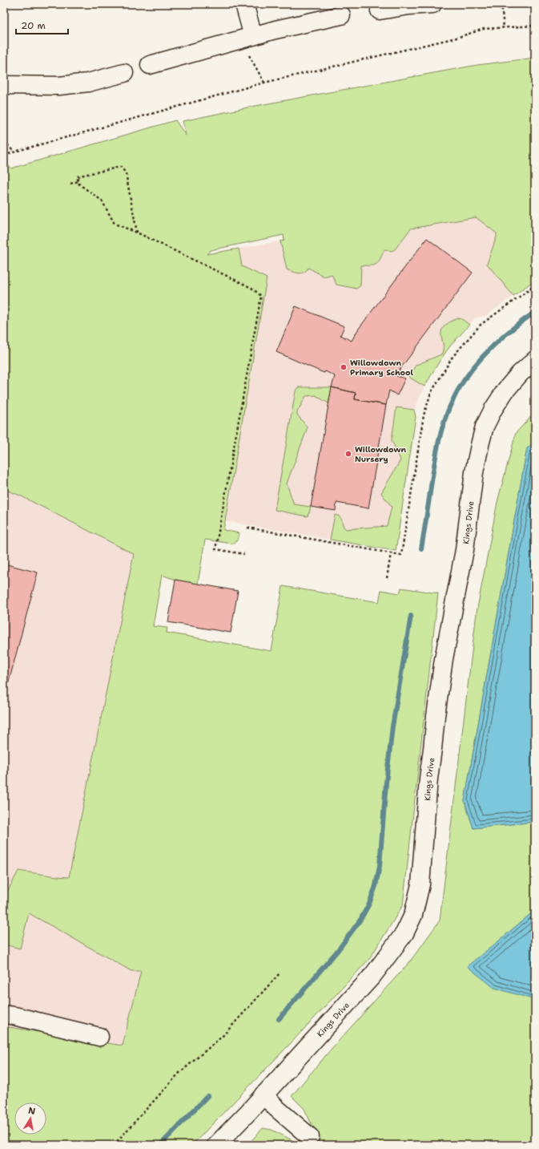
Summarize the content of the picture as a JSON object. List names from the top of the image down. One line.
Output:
{"streets":{"street":["Kings Drive"]},"places":["Willowdown Primary School","Willowdown Nursery"],"scale_bar":"20 m","north":"top"}
